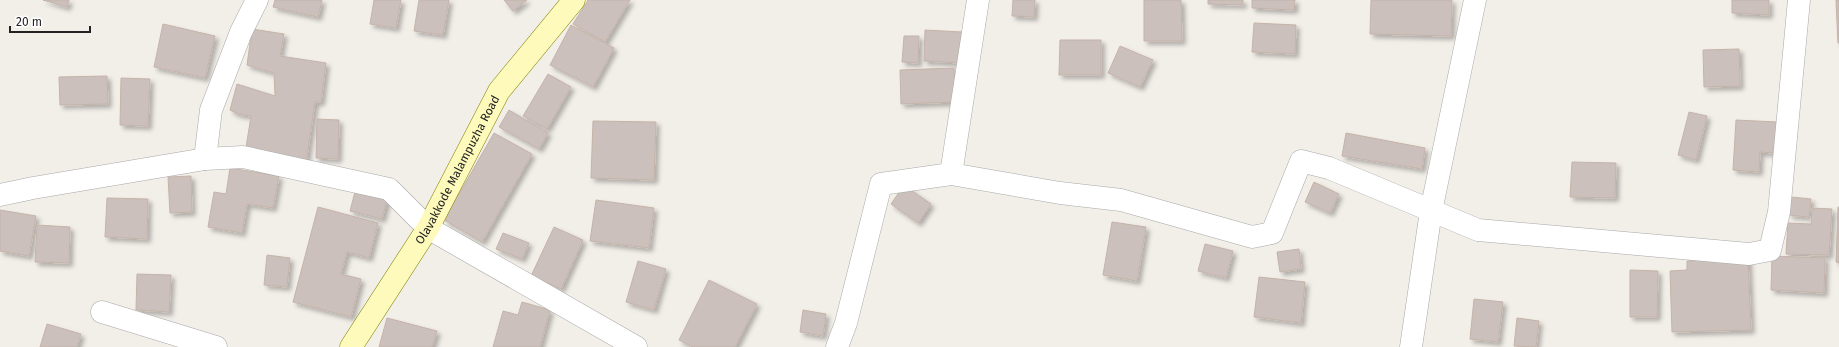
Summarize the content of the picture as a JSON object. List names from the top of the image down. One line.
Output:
{"streets":{"main road":["Olavakkode Malampuzha Road"]},"scale_bar":"20 m"}
